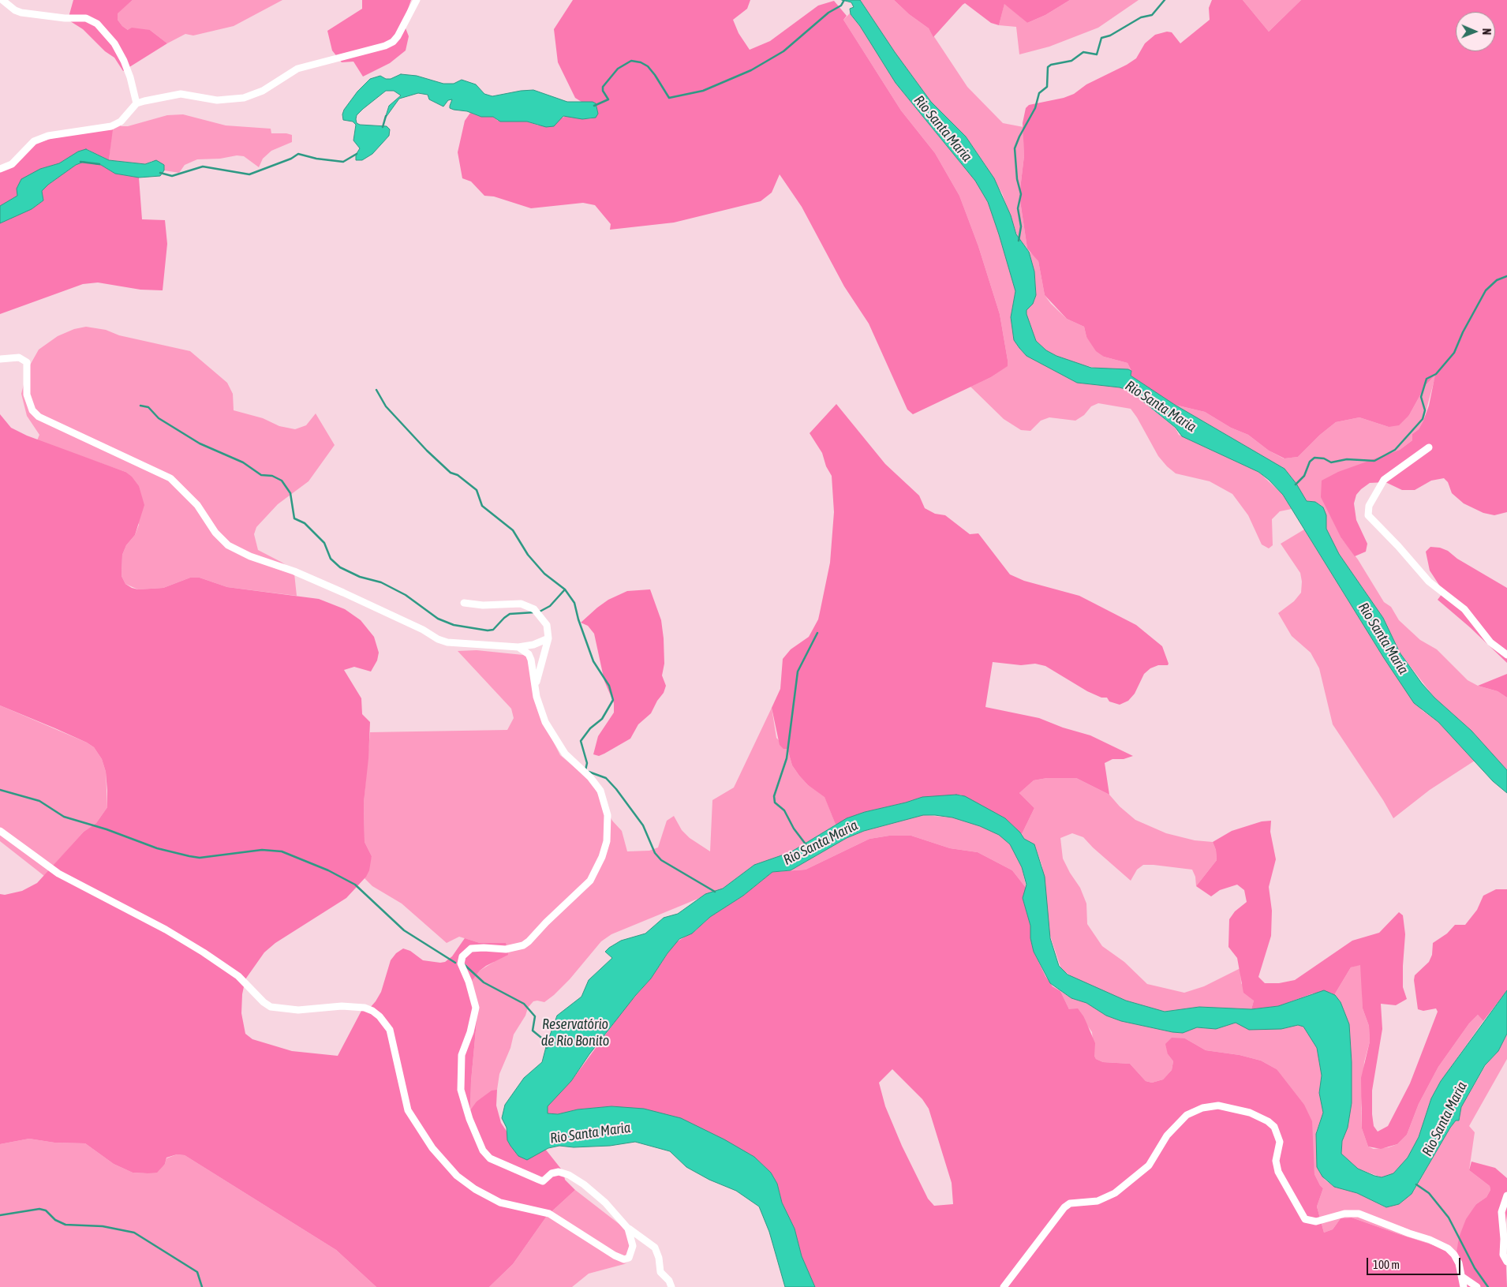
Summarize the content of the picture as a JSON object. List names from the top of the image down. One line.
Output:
{"water":["Rio Santa Maria","Reservatório de Rio Bonito"],"scale_bar":"100 m","north":"right"}
